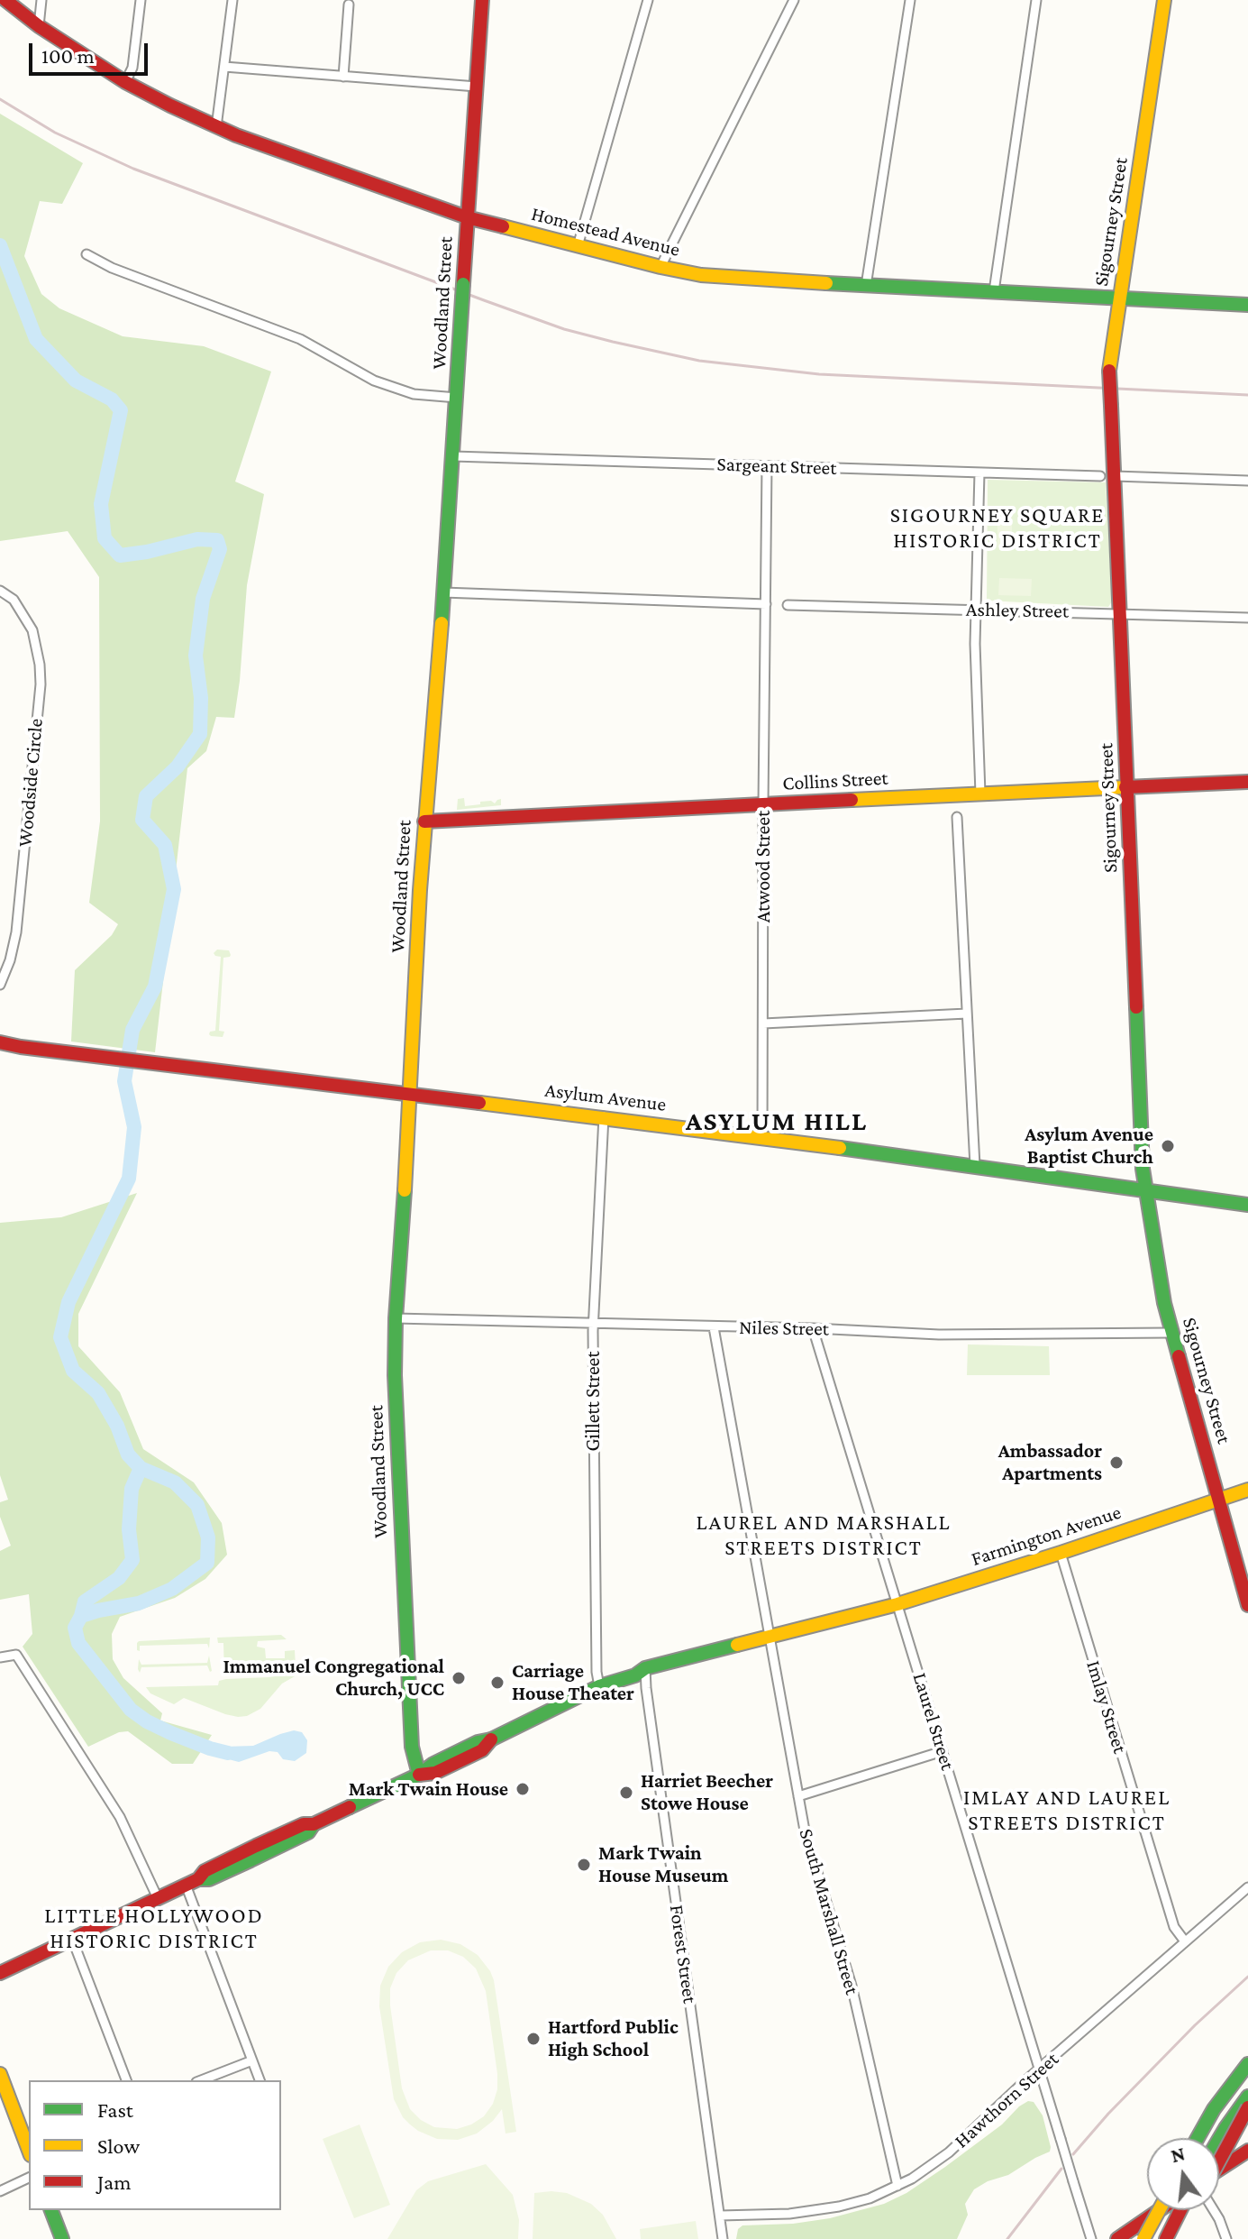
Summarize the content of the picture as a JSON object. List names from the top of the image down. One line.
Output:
{"streets":{"main road":["Sigourney Street","Homestead Avenue","Woodland Street","Collins Street","Asylum Avenue","Farmington Avenue"],"street":["Sargeant Street","Ashley Street","Woodside Circle","Atwood Street","Niles Street","Gillett Street","Imlay Street","Laurel Street","South Marshall Street","Forest Street","Hawthorn Street"]},"crossings":[["Sigourney Street","Homestead Avenue"],["Sigourney Street","Ashley Street"],["Sigourney Street","Collins Street"],["Sigourney Street","Asylum Avenue"],["Sigourney Street","Niles Street"],["Sigourney Street","Farmington Avenue"],["Homestead Avenue","Woodland Street"],["Woodland Street","Sargeant Street"],["Woodland Street","Collins Street"],["Woodland Street","Asylum Avenue"],["Woodland Street","Niles Street"],["Woodland Street","Farmington Avenue"],["Sargeant Street","Atwood Street"],["Collins Street","Atwood Street"],["Atwood Street","Asylum Avenue"],["Asylum Avenue","Gillett Street"],["Niles Street","Gillett Street"],["Niles Street","Laurel Street"],["Niles Street","South Marshall Street"],["Gillett Street","Farmington Avenue"],["Farmington Avenue","Imlay Street"],["Farmington Avenue","Laurel Street"],["Farmington Avenue","South Marshall Street"],["Farmington Avenue","Forest Street"],["Imlay Street","Hawthorn Street"],["Laurel Street","Hawthorn Street"],["South Marshall Street","Hawthorn Street"],["Forest Street","Hawthorn Street"]],"districts":["SIGOURNEY SQUARE HISTORIC DISTRICT","ASYLUM HILL","LAUREL AND MARSHALL STREETS DISTRICT","IMLAY AND LAUREL STREETS DISTRICT","LITTLE HOLLYWOOD HISTORIC DISTRICT"],"places":["Asylum Avenue Baptist Church","Ambassador Apartments","Immanuel Congregational Church, UCC","Carriage House Theater","Mark Twain House","Harriet Beecher Stowe House","Mark Twain House Museum","Hartford Public High School"],"legend":["Fast","Slow","Jam"],"scale_bar":"100 m","north":"top"}
